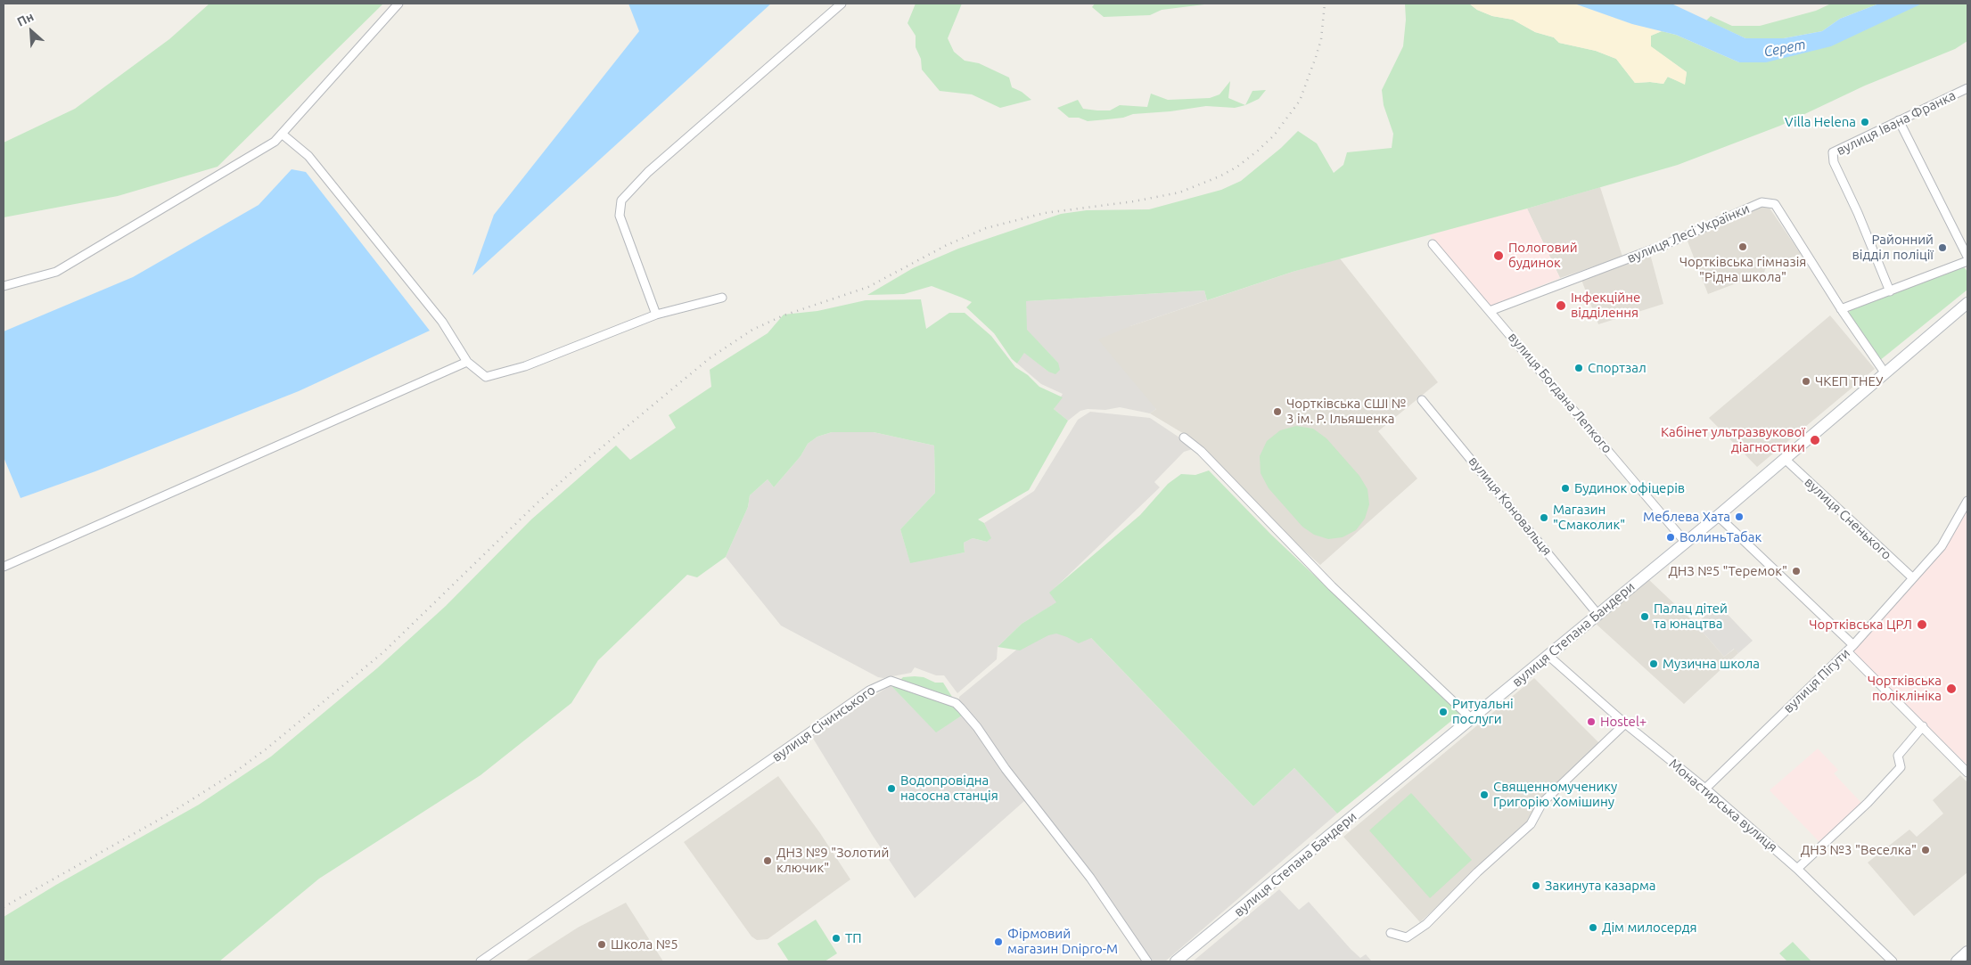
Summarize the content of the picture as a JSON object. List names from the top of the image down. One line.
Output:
{"streets":{"street":["вулиця Івана Франка","вулиця Лесі Українки","вулиця Богдана Лепкого","вулиця Коновальця","вулиця Сненького","вулиця Степана Бандери","вулиця Пігути","вулиця Січинського","Монастирська вулиця"]},"crossings":[["вулиця Лесі Українки","вулиця Богдана Лепкого"],["вулиця Лесі Українки","вулиця Степана Бандери"],["вулиця Богдана Лепкого","вулиця Степана Бандери"],["вулиця Коновальця","вулиця Степана Бандери"],["вулиця Сненького","вулиця Степана Бандери"],["вулиця Сненького","вулиця Пігути"],["вулиця Степана Бандери","Монастирська вулиця"],["вулиця Пігути","Монастирська вулиця"]],"water":["Серет"],"places":["Villa Helena","Чортківська гімназія \"Рідна школа\"","Районний відділ поліції","Пологовий будинок","Інфекційне відділення","Спортзал","ЧКЕП ТНЕУ","Чортківська СШІ № 3 ім. Р. Ільяшенка","Кабінет ультразвукової діагностики","Будинок офіцерів","Меблева Хата","Магазин \"Смаколик\"","ВолиньТабак","ДНЗ №5 \"Теремок\"","Палац дітей та юнацтва","Чортківська ЦРЛ","Музична школа","Чортківська поліклініка","Ритуальні послуги","Hostel+","Водопровідна насосна станція","Священномученику Григорію Хомішину","ДНЗ №3 \"Веселка\"","ДНЗ №9 \"Золотий ключик\"","Закинута казарма","Дім милосердя","ТП","Фірмовий магазин Dnipro-M","Школа №5"],"north":"top left"}
